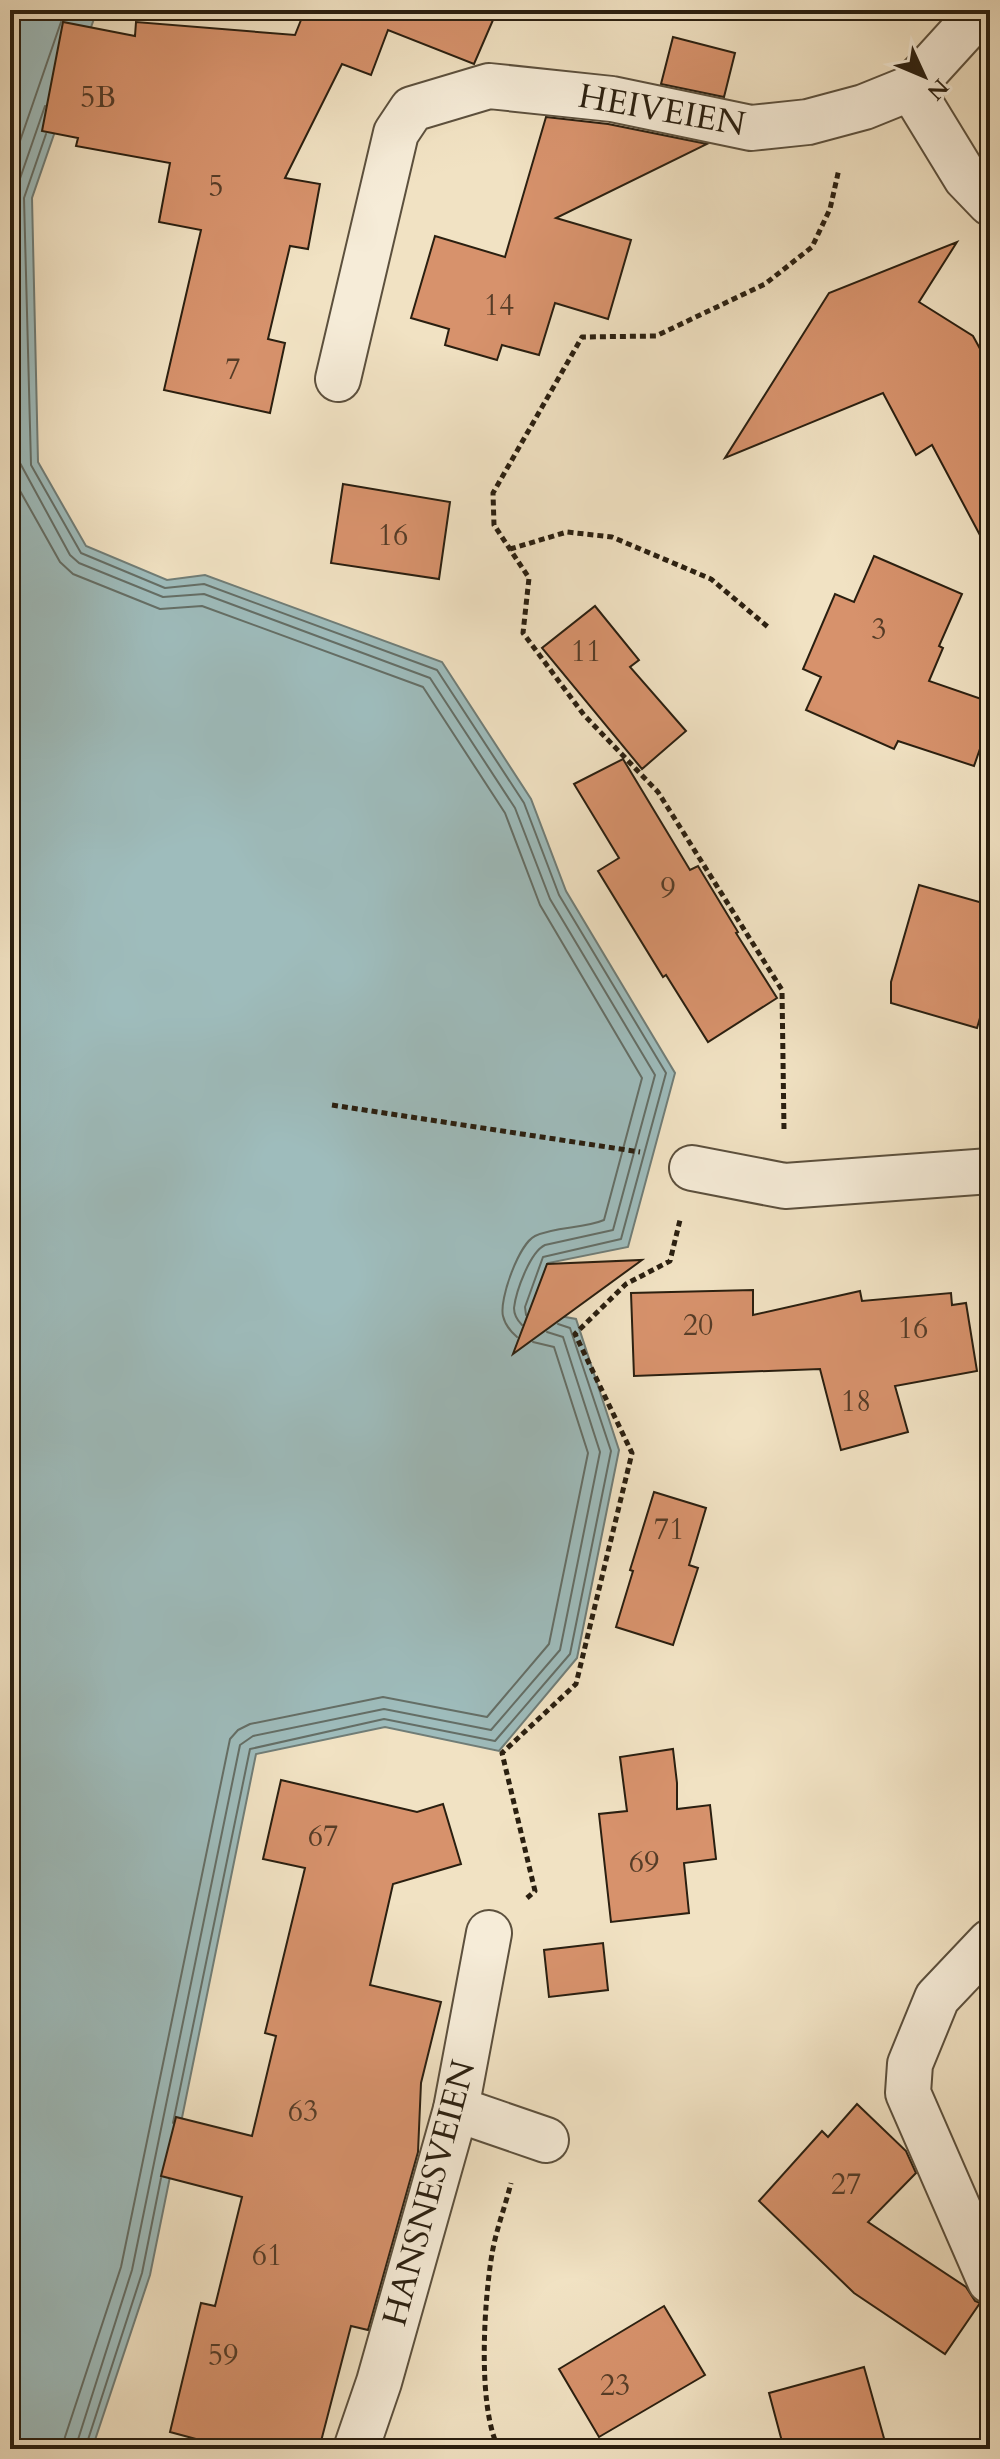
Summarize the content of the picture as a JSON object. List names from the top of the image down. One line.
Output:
{"streets":{"street":["HEIVEIEN","HANSNESVEIEN"]},"house_numbers":["5B","5","14","7","16","3","11","9","20","16","18","71","67","69","63","27","61","59","23"],"north":"bottom right"}
